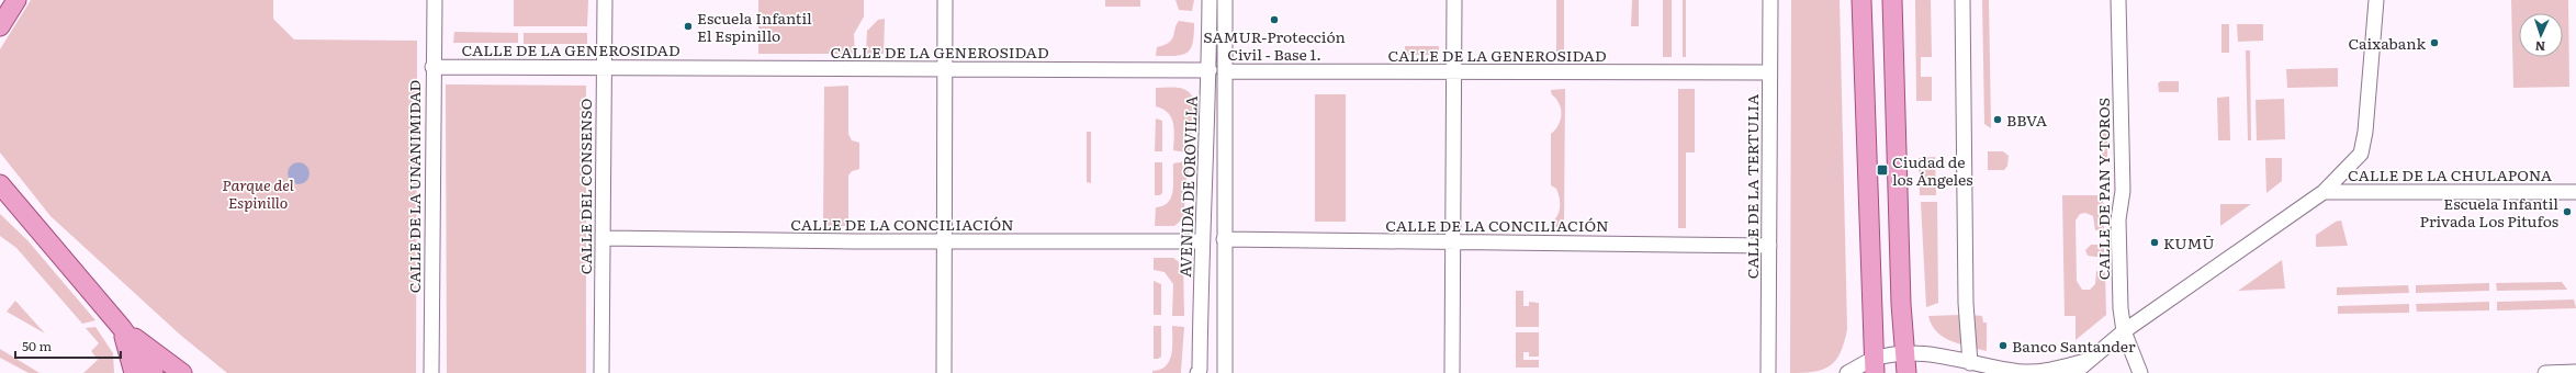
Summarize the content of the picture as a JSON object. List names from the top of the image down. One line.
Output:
{"streets":{"street":["CALLE DE LA GENEROSIDAD","CALLE DE LA CHULAPONA","CALLE DE LA UNANIMIDAD","CALLE DEL CONSENSO","AVENIDA DE OROVILLA","CALLE DE LA TERTULIA","CALLE DE PAN Y TOROS","CALLE DE LA CONCILIACIÓN"]},"crossings":[["CALLE DE LA GENEROSIDAD","CALLE DE LA UNANIMIDAD"],["CALLE DE LA GENEROSIDAD","CALLE DEL CONSENSO"],["CALLE DE LA GENEROSIDAD","AVENIDA DE OROVILLA"],["CALLE DE LA GENEROSIDAD","CALLE DE LA TERTULIA"],["CALLE DEL CONSENSO","CALLE DE LA CONCILIACIÓN"],["AVENIDA DE OROVILLA","CALLE DE LA CONCILIACIÓN"],["CALLE DE LA TERTULIA","CALLE DE LA CONCILIACIÓN"]],"parks":["Parque del Espinillo"],"places":{"other":["SAMUR-Protección Civil - Base 1.","Escuela Infantil El Espinillo","Caixabank","BBVA","Escuela Infantil Privada Los Pitufos","KUMŪ","Banco Santander"],"transit":["Ciudad de los Ángeles"]},"scale_bar":"50 m","north":"bottom"}
